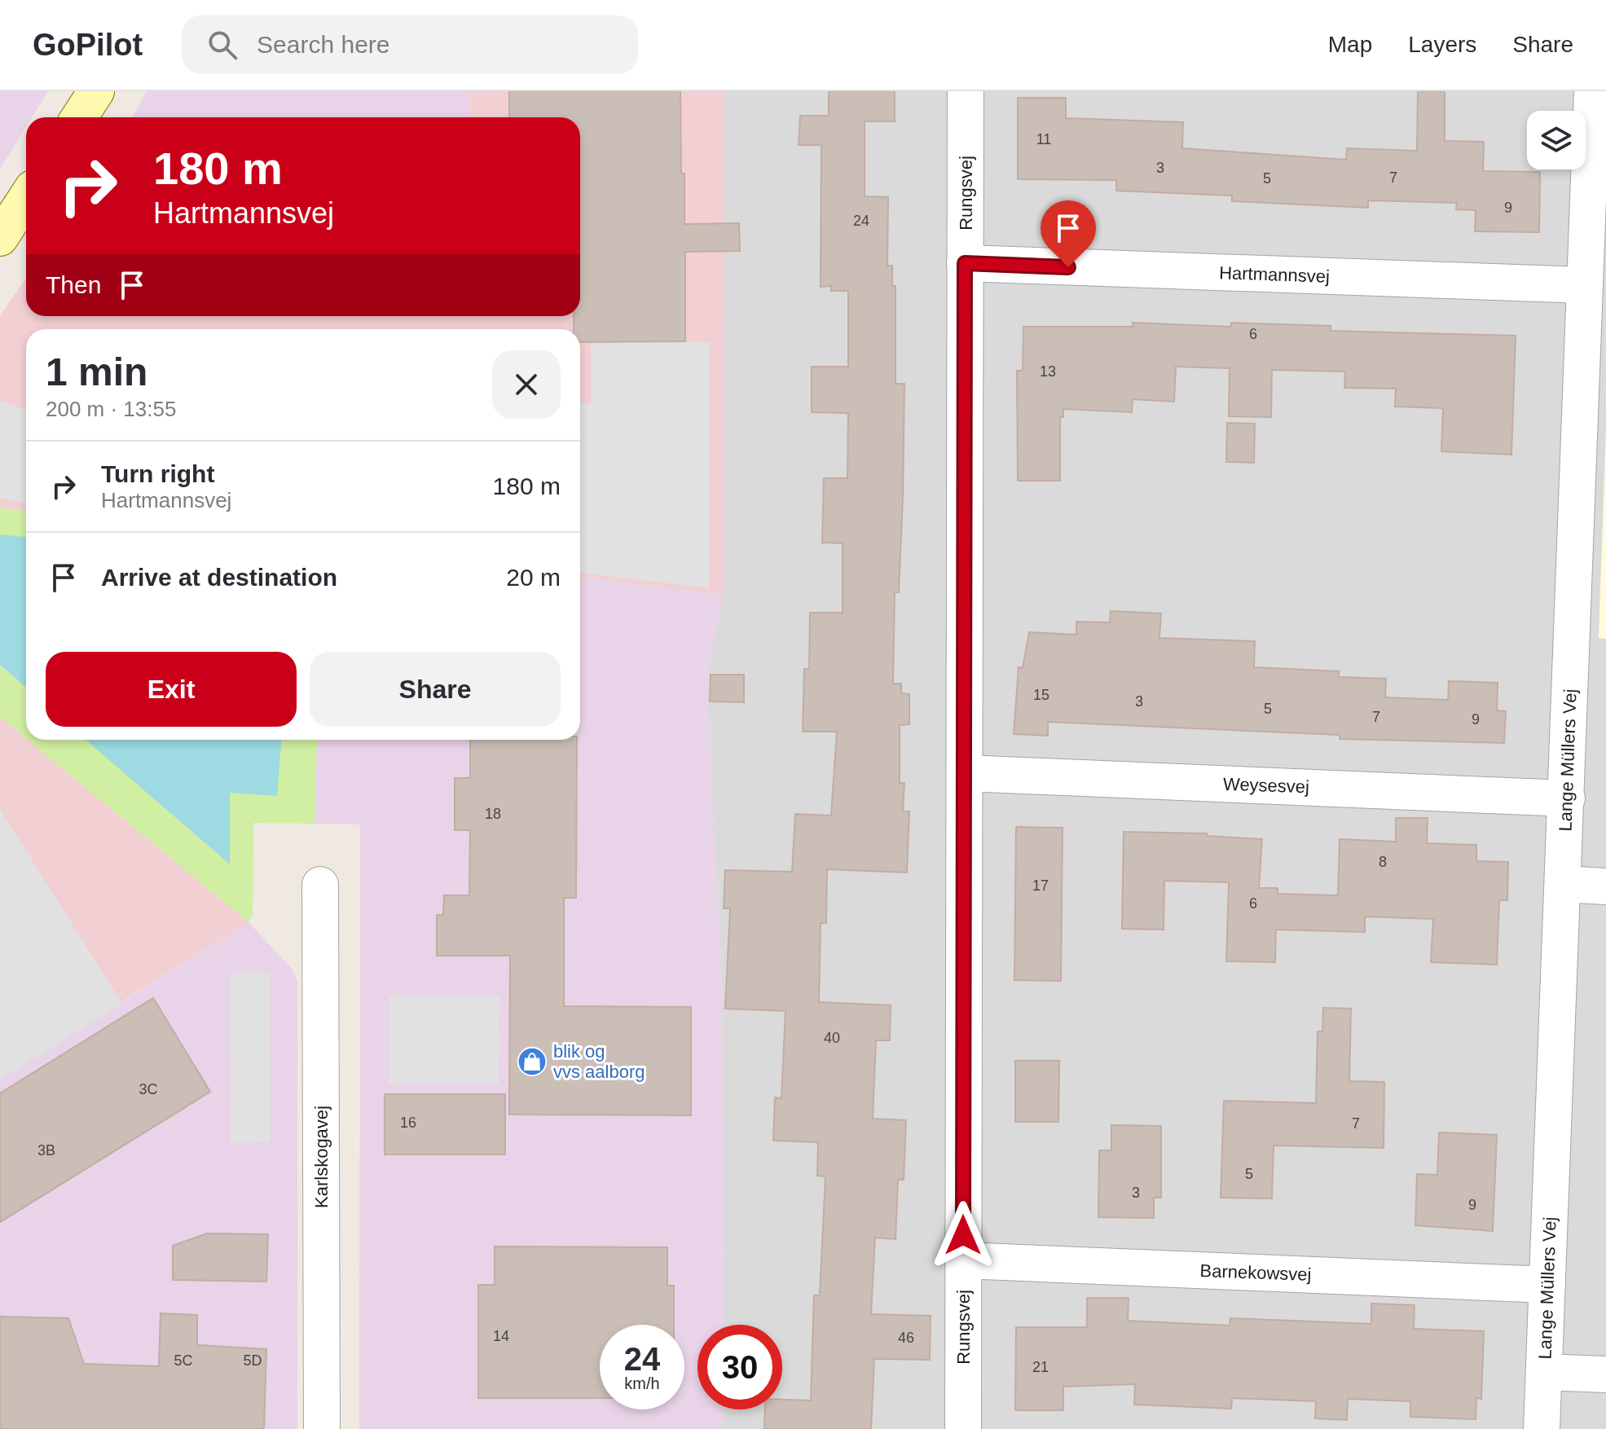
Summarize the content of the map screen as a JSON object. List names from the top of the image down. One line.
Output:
{"streets":{"street":["Rungsvej","Hartmannsvej","Lange Müllers Vej","Weysesvej","Karlskogavej","Barnekowsvej"]},"crossings":[["Rungsvej","Hartmannsvej"],["Rungsvej","Weysesvej"],["Rungsvej","Barnekowsvej"],["Hartmannsvej","Lange Müllers Vej"],["Lange Müllers Vej","Weysesvej"],["Lange Müllers Vej","Barnekowsvej"]],"places":{"shop":["blik og vvs aalborg"]},"house_numbers":["11","3","7","5","9","24","6","13","15","3","5","7","9","18","8","17","6","40","3C","16","7","3B","5","3","9","14","46","5C","5D","21"],"page":{"header":"GoPilot","search":"Search here","nav":["Map","Layers","Share"],"turn":["180 m","Hartmannsvej"],"then":"Then","heading":["1 min","200 m · 13:55"],"list":[{"name":"Turn right","note":"Hartmannsvej","value":"180 m"},{"name":"Arrive at destination","value":"20 m"}],"buttons":["Exit","Share"],"speed":"24 km/h","limit":"30"}}
